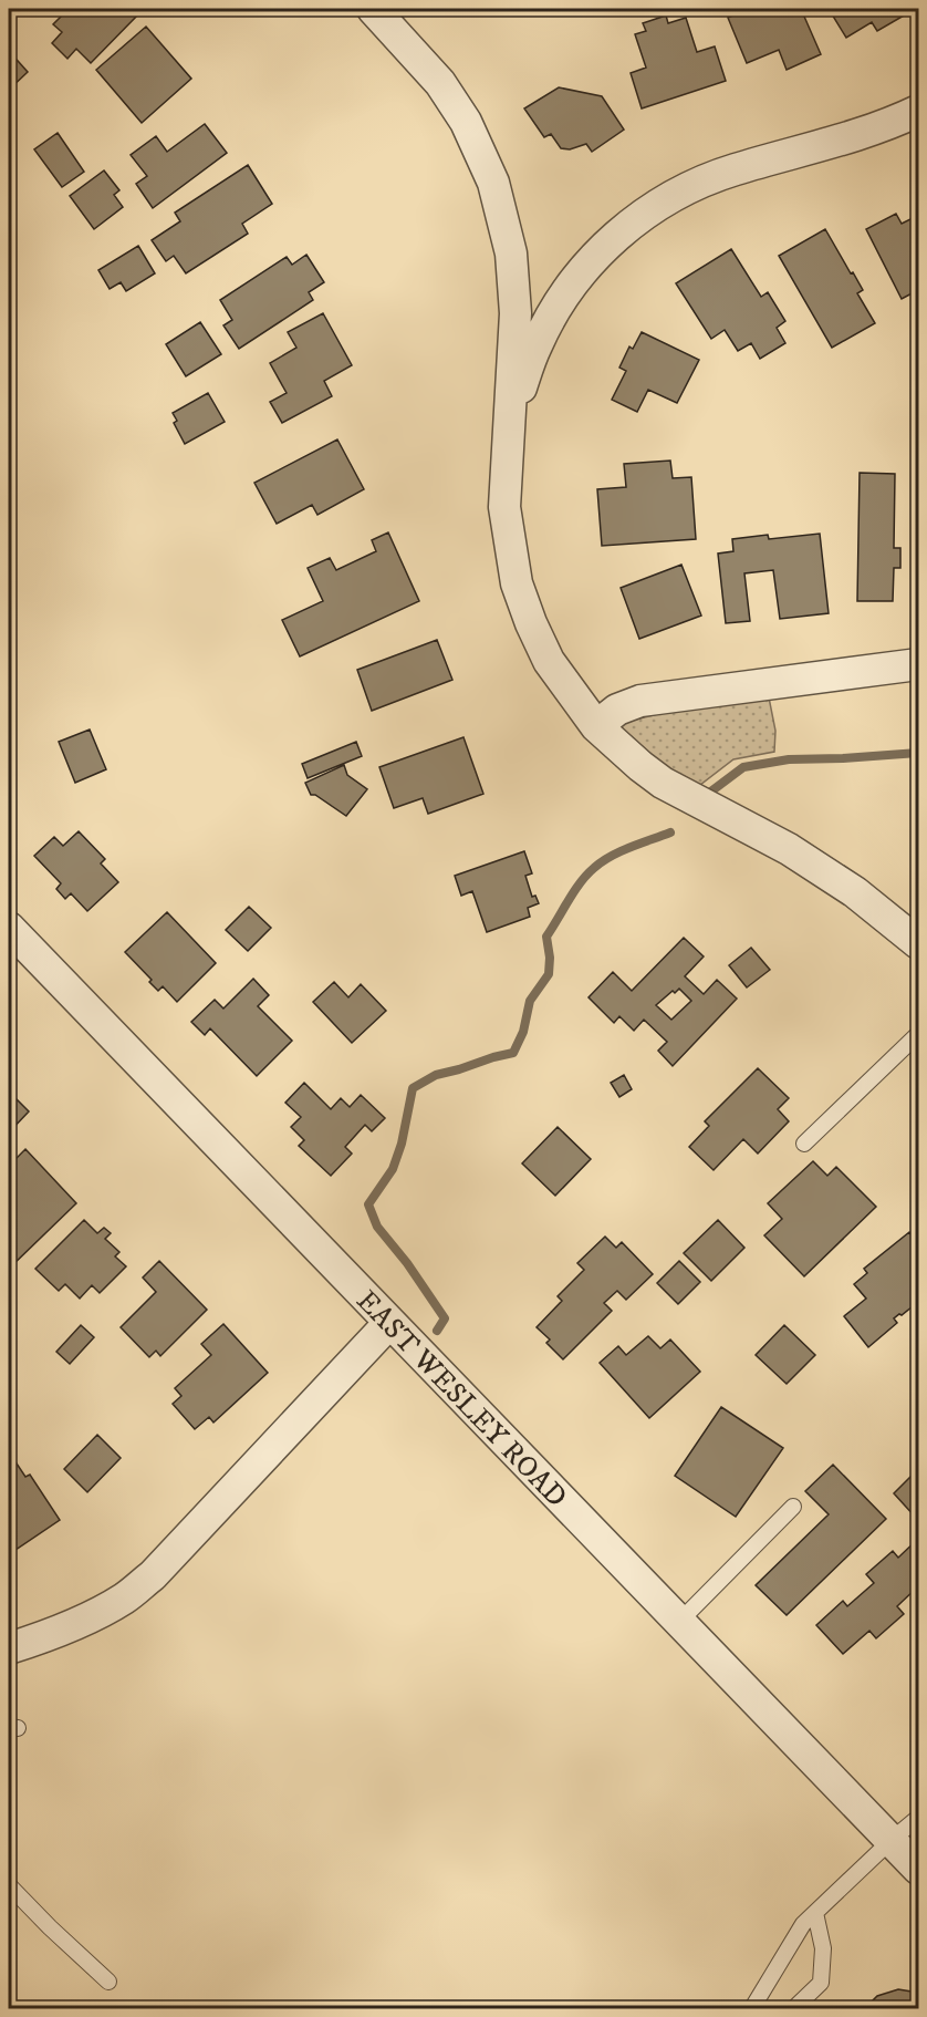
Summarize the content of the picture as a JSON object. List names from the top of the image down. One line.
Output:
{"streets":{"street":["EAST WESLEY ROAD"]}}
